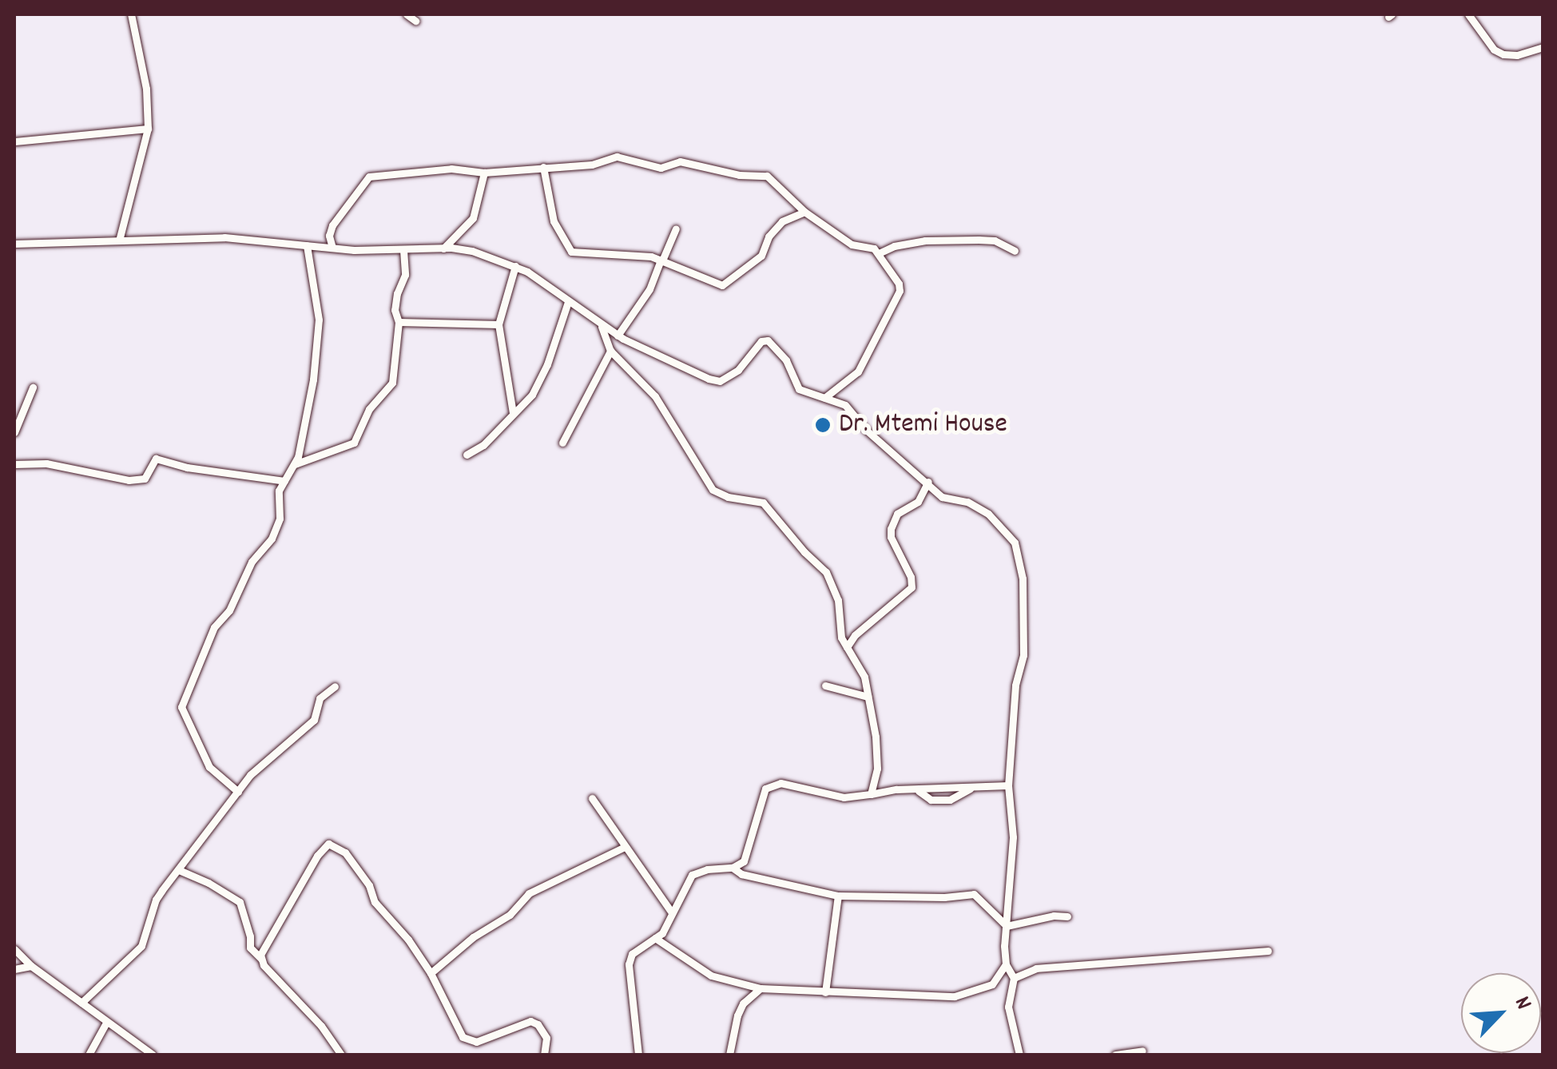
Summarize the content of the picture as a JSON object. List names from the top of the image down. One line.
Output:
{"places":["Dr. Mtemi House"],"north":"top right"}
